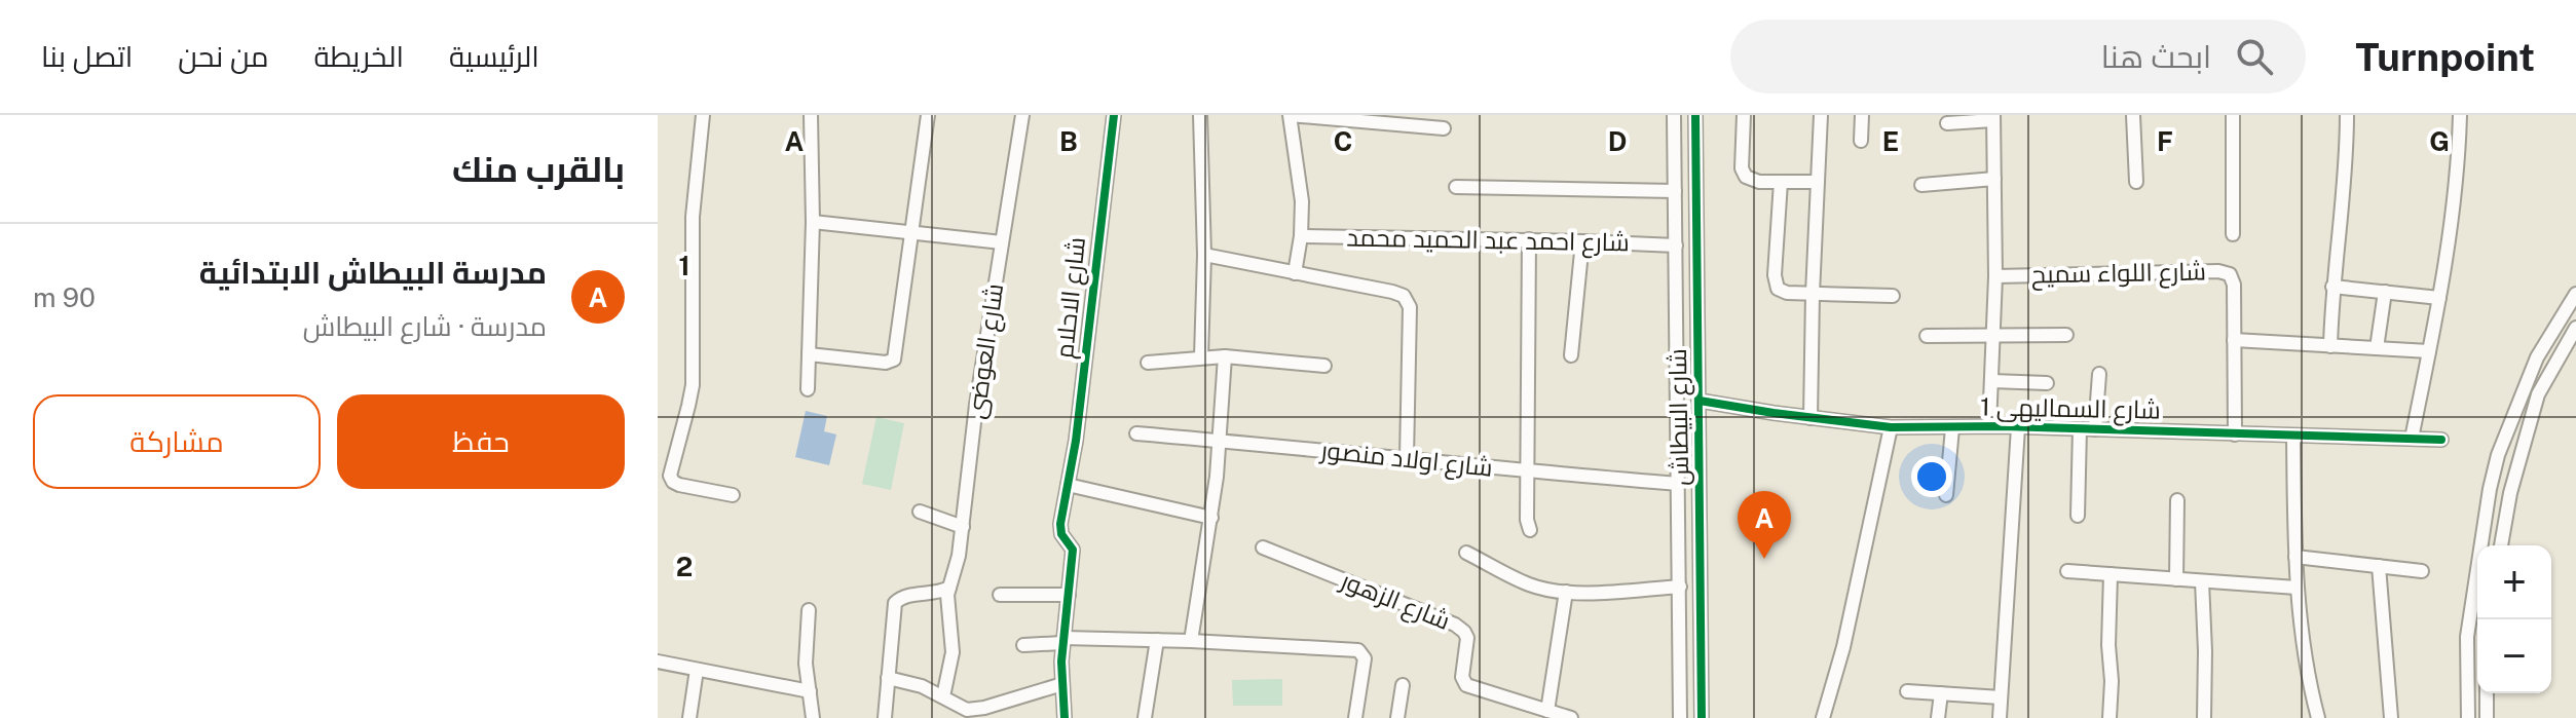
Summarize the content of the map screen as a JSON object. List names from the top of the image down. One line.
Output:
{"streets":{"street":["شارع احمد عبد الحميد محمد","شارع اللواء سميح","شارع الاحلام","شارع العوضى","شارع السماليهى 1","شارع البيطاش","شارع اولاد منصور","شارع الزهور"]},"crossings":[["شارع احمد عبد الحميد محمد","شارع البيطاش"],["شارع اللواء سميح","شارع السماليهى 1"],["شارع السماليهى 1","شارع البيطاش"],["شارع البيطاش","شارع اولاد منصور"]],"page":{"header":"Turnpoint","search":"ابحث هنا","nav":["الرئيسية","الخريطة","من نحن","اتصل بنا"],"heading":"بالقرب منك","list":[{"mark":"A","name":"مدرسة البيطاش الابتدائية","note":"مدرسة · شارع البيطاش","value":"90 m"}],"buttons":["حفظ","مشاركة"],"pins":"A","map_buttons":["+","−"]},"grid":{"columns":["A","B","C","D","E","F","G"],"rows":["1","2"]}}
